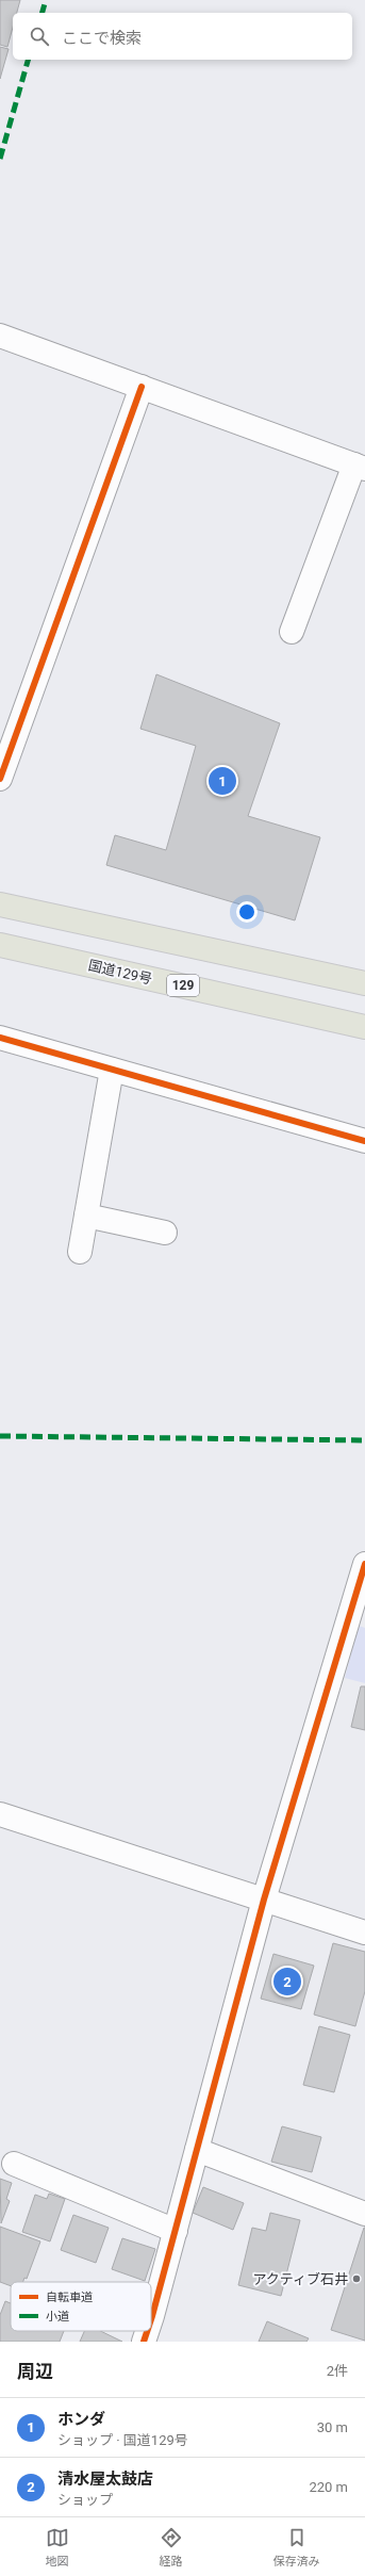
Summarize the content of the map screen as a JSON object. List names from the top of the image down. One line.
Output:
{"streets":{"highway":["国道129号","129"]},"places":["アクティブ石井"],"legend":["自転車道","小道"],"page":{"search":"ここで検索","pins":["1","2"],"heading":["周辺","2件"],"list":[{"mark":"1","name":"ホンダ","note":"ショップ · 国道129号","value":"30 m"},{"mark":"2","name":"清水屋太鼓店","note":"ショップ","value":"220 m"}],"nav":["地図","経路","保存済み"]}}
